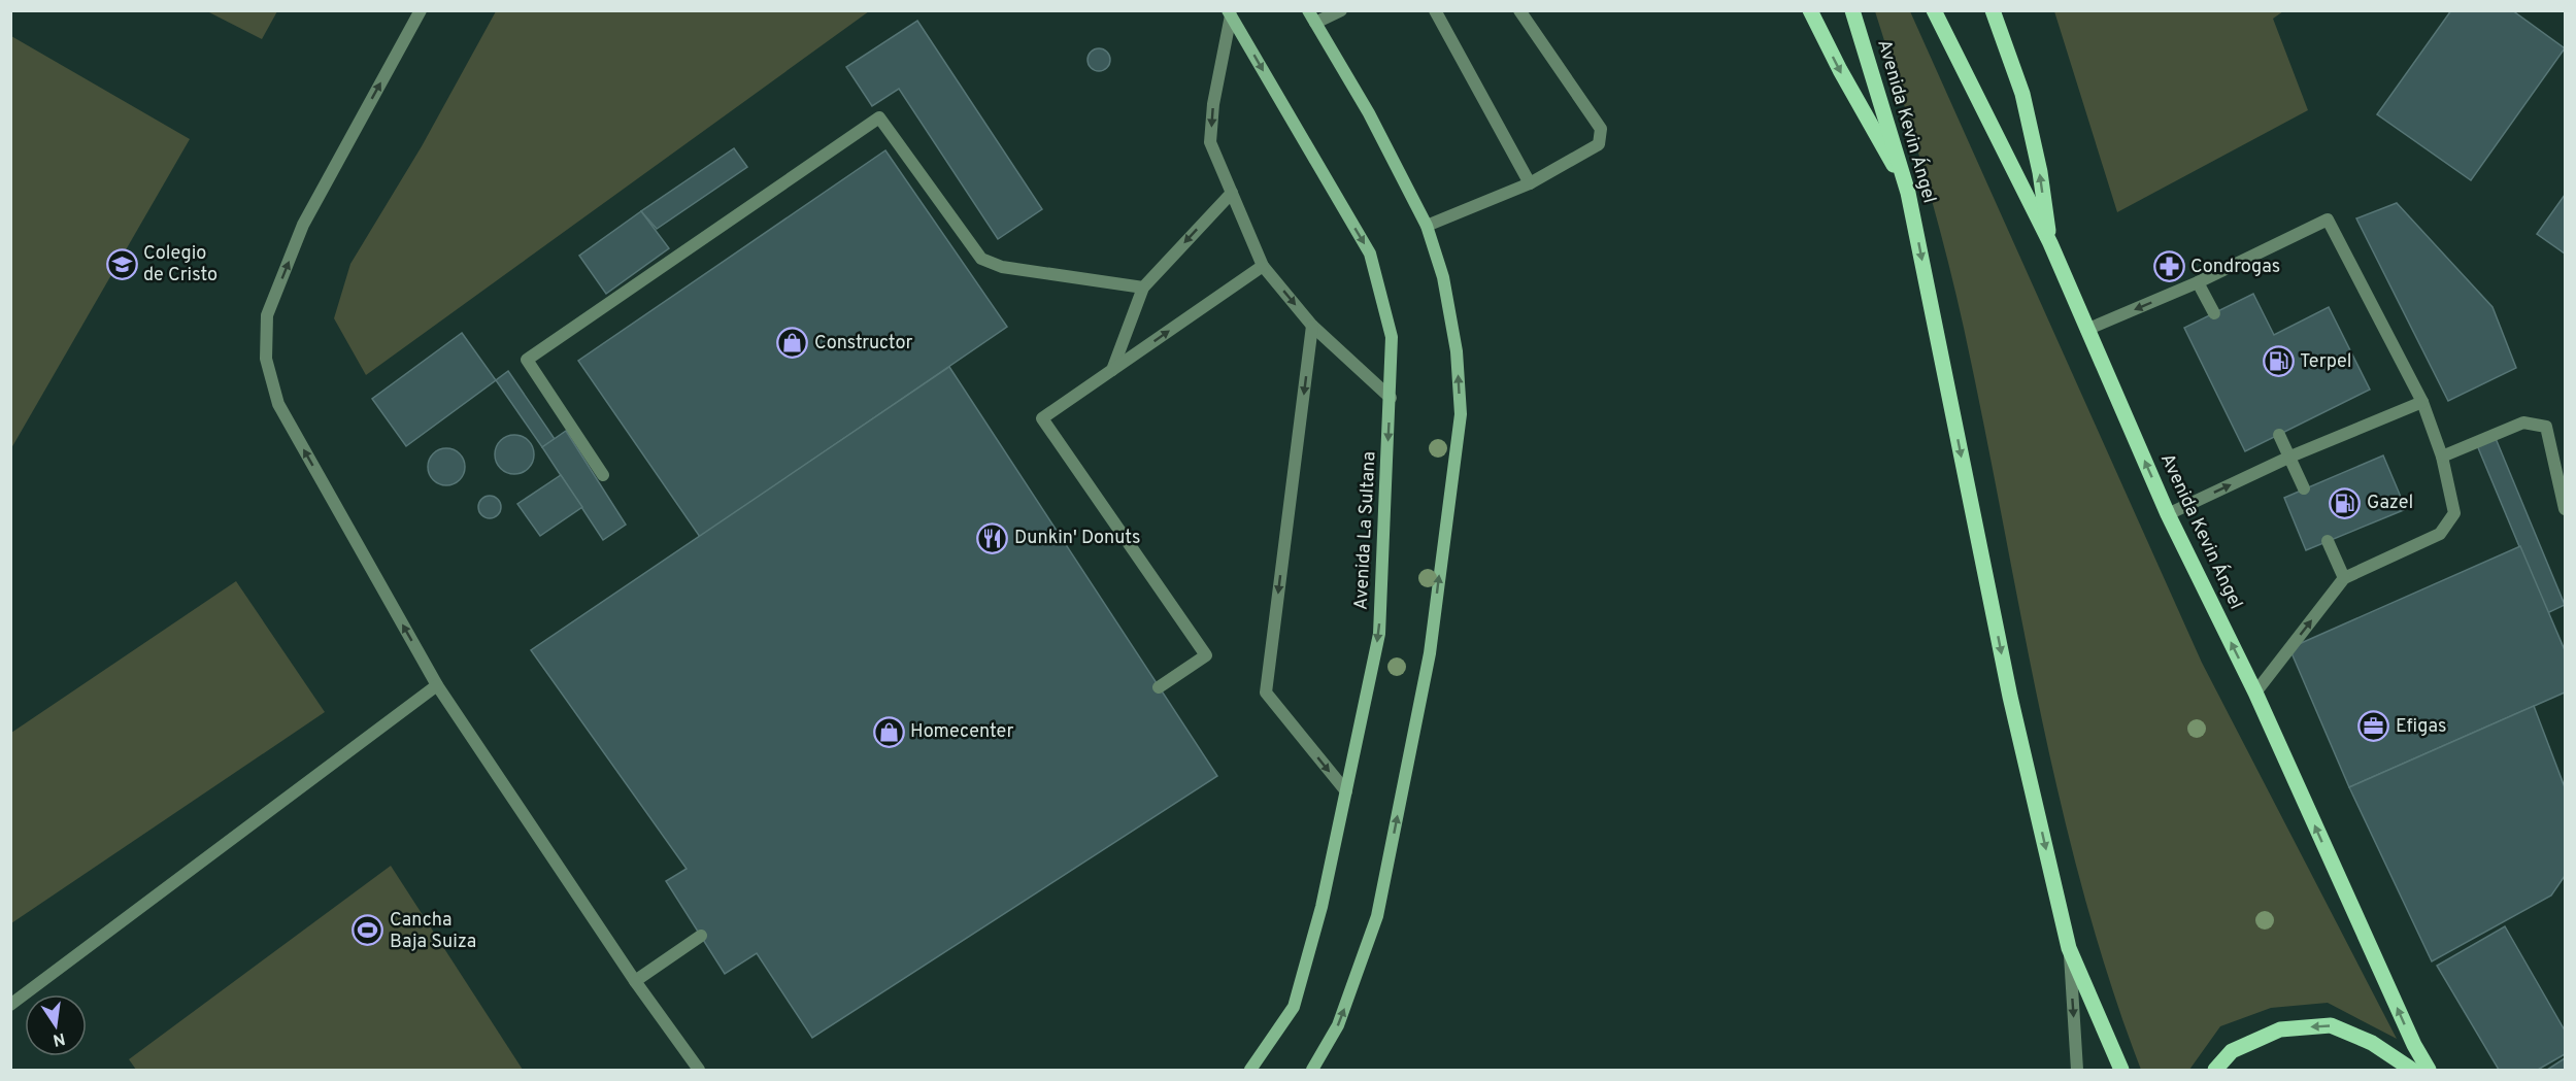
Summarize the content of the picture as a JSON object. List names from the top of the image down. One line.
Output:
{"streets":{"main road":["Avenida Kevin Ángel"],"street":["Avenida La Sultana"]},"places":{"school or university":["Colegio de Cristo"],"pharmacy":["Condrogas"],"shop":["Constructor","Homecenter"],"fuel station":["Terpel","Gazel"],"restaurant":["Dunkin' Donuts"],"office":["Efigas"],"sports":["Cancha Baja Suiza"]},"north":"bottom"}
